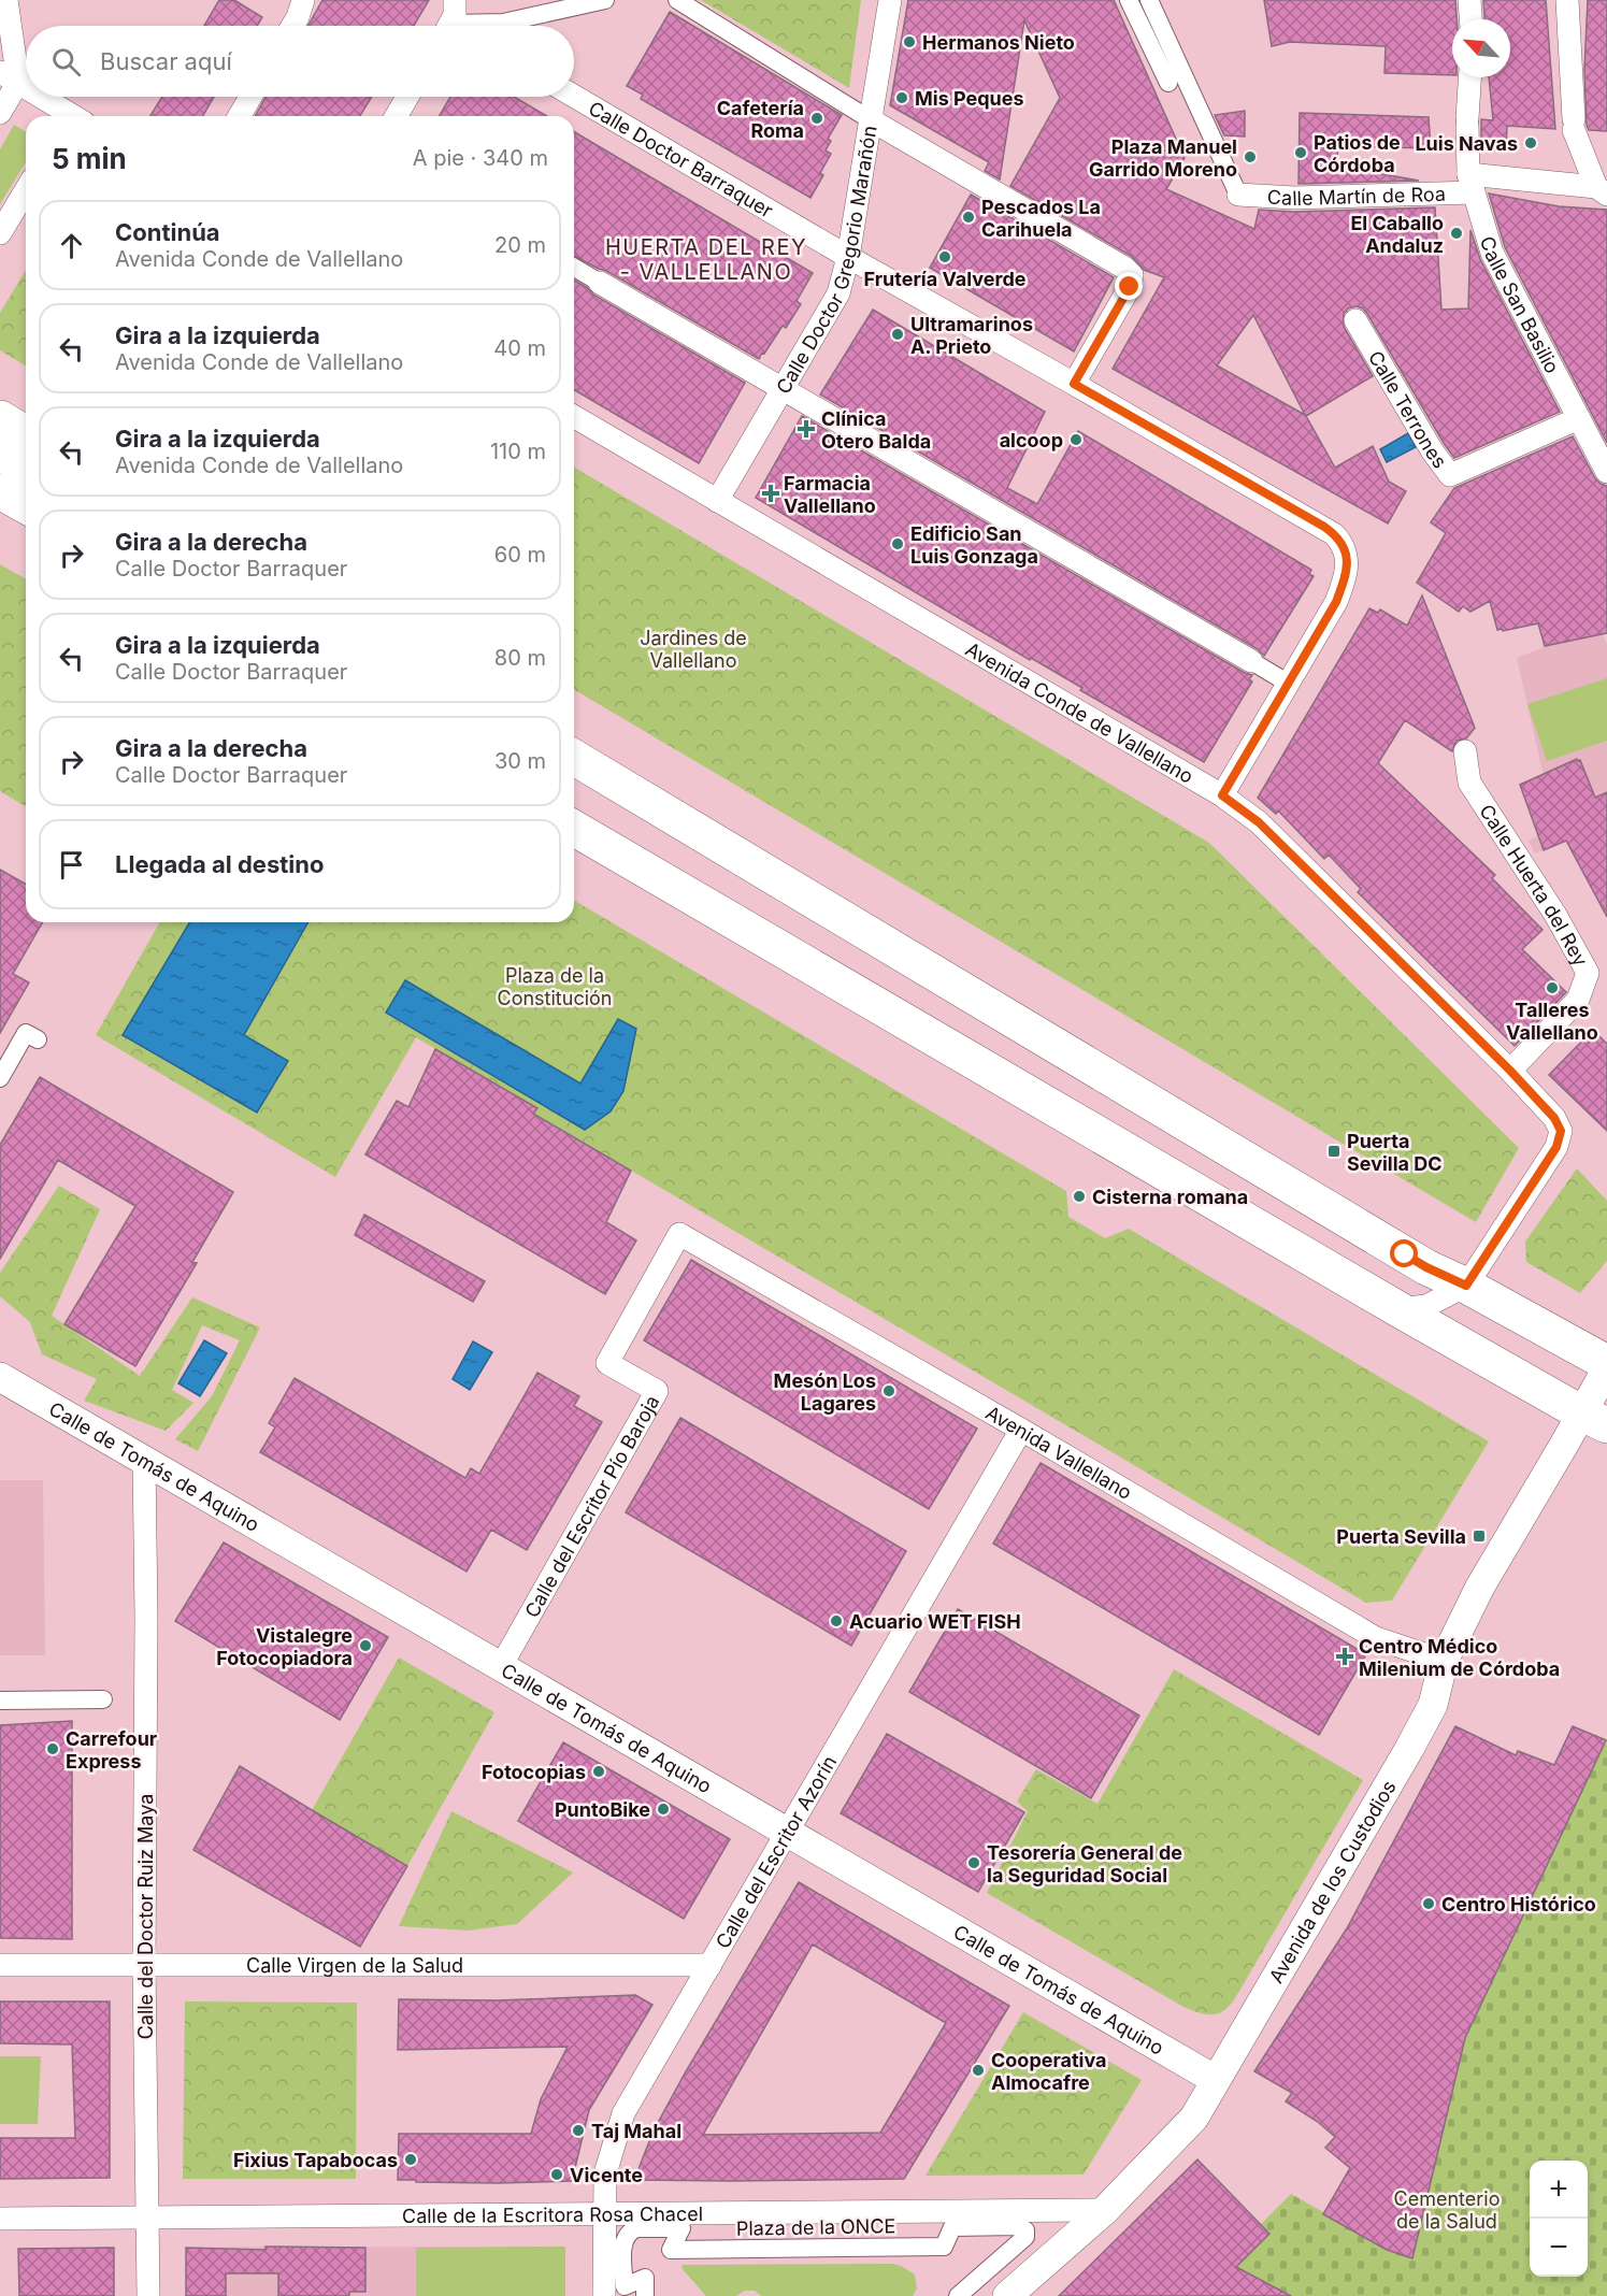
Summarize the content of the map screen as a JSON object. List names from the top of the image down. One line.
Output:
{"streets":{"street":["Calle Doctor Barraquer","Calle Martín de Roa","Calle Doctor Gregorio Marañón","Calle San Basilio","Calle Terrones","Avenida Conde de Vallellano","Calle Huerta del Rey","Avenida Vallellano","Calle de Tomás de Aquino","Calle del Escritor Pío Baroja","Calle del Escritor Azorín","Avenida de los Custodios","Calle del Doctor Ruiz Maya","Calle Virgen de la Salud","Calle de la Escritora Rosa Chacel","Plaza de la ONCE"]},"crossings":[["Calle Doctor Barraquer","Calle Doctor Gregorio Marañón"],["Calle Doctor Barraquer","Avenida Conde de Vallellano"],["Calle Martín de Roa","Calle San Basilio"],["Calle Doctor Gregorio Marañón","Avenida Conde de Vallellano"],["Calle San Basilio","Calle Terrones"],["Avenida Conde de Vallellano","Calle Huerta del Rey"],["Avenida Vallellano","Calle del Escritor Pío Baroja"],["Avenida Vallellano","Calle del Escritor Azorín"],["Avenida Vallellano","Avenida de los Custodios"],["Calle de Tomás de Aquino","Calle del Escritor Pío Baroja"],["Calle de Tomás de Aquino","Calle del Escritor Azorín"],["Calle de Tomás de Aquino","Avenida de los Custodios"],["Calle de Tomás de Aquino","Calle del Doctor Ruiz Maya"],["Calle del Escritor Azorín","Calle Virgen de la Salud"],["Calle del Escritor Azorín","Calle de la Escritora Rosa Chacel"],["Avenida de los Custodios","Calle de la Escritora Rosa Chacel"],["Calle del Doctor Ruiz Maya","Calle Virgen de la Salud"],["Calle del Doctor Ruiz Maya","Calle de la Escritora Rosa Chacel"]],"districts":["HUERTA DEL REY - VALLELLANO"],"parks":["Jardines de Vallellano","Plaza de la Constitución","Cementerio de la Salud"],"places":{"other":["Hermanos Nieto","Mis Peques","Cafetería Roma","Luis Navas","Patios de Córdoba","Plaza Manuel Garrido Moreno","Pescados La Carihuela","El Caballo Andaluz","Frutería Valverde","Ultramarinos A. Prieto","alcoop","Edificio San Luis Gonzaga","Talleres Vallellano","Cisterna romana","Mesón Los Lagares","Acuario WET FISH","Vistalegre Fotocopiadora","Carrefour Express","Fotocopias","PuntoBike","Tesorería General de la Seguridad Social","Centro Histórico","Cooperativa Almocafre","Taj Mahal","Fixius Tapabocas","Vicente"],"health":["Clínica Otero Balda","Farmacia Vallellano","Centro Médico Milenium de Córdoba"],"transit":["Puerta Sevilla DC","Puerta Sevilla"]},"north":"top left","page":{"search":"Buscar aquí","heading":["5 min","A pie · 340 m"],"list":[["Continúa","Avenida Conde de Vallellano","20 m"],["Gira a la izquierda","Avenida Conde de Vallellano","40 m"],["Gira a la izquierda","Avenida Conde de Vallellano","110 m"],["Gira a la derecha","Calle Doctor Barraquer","60 m"],["Gira a la izquierda","Calle Doctor Barraquer","80 m"],["Gira a la derecha","Calle Doctor Barraquer","30 m"],"Llegada al destino"],"map_buttons":["+","−"]}}
